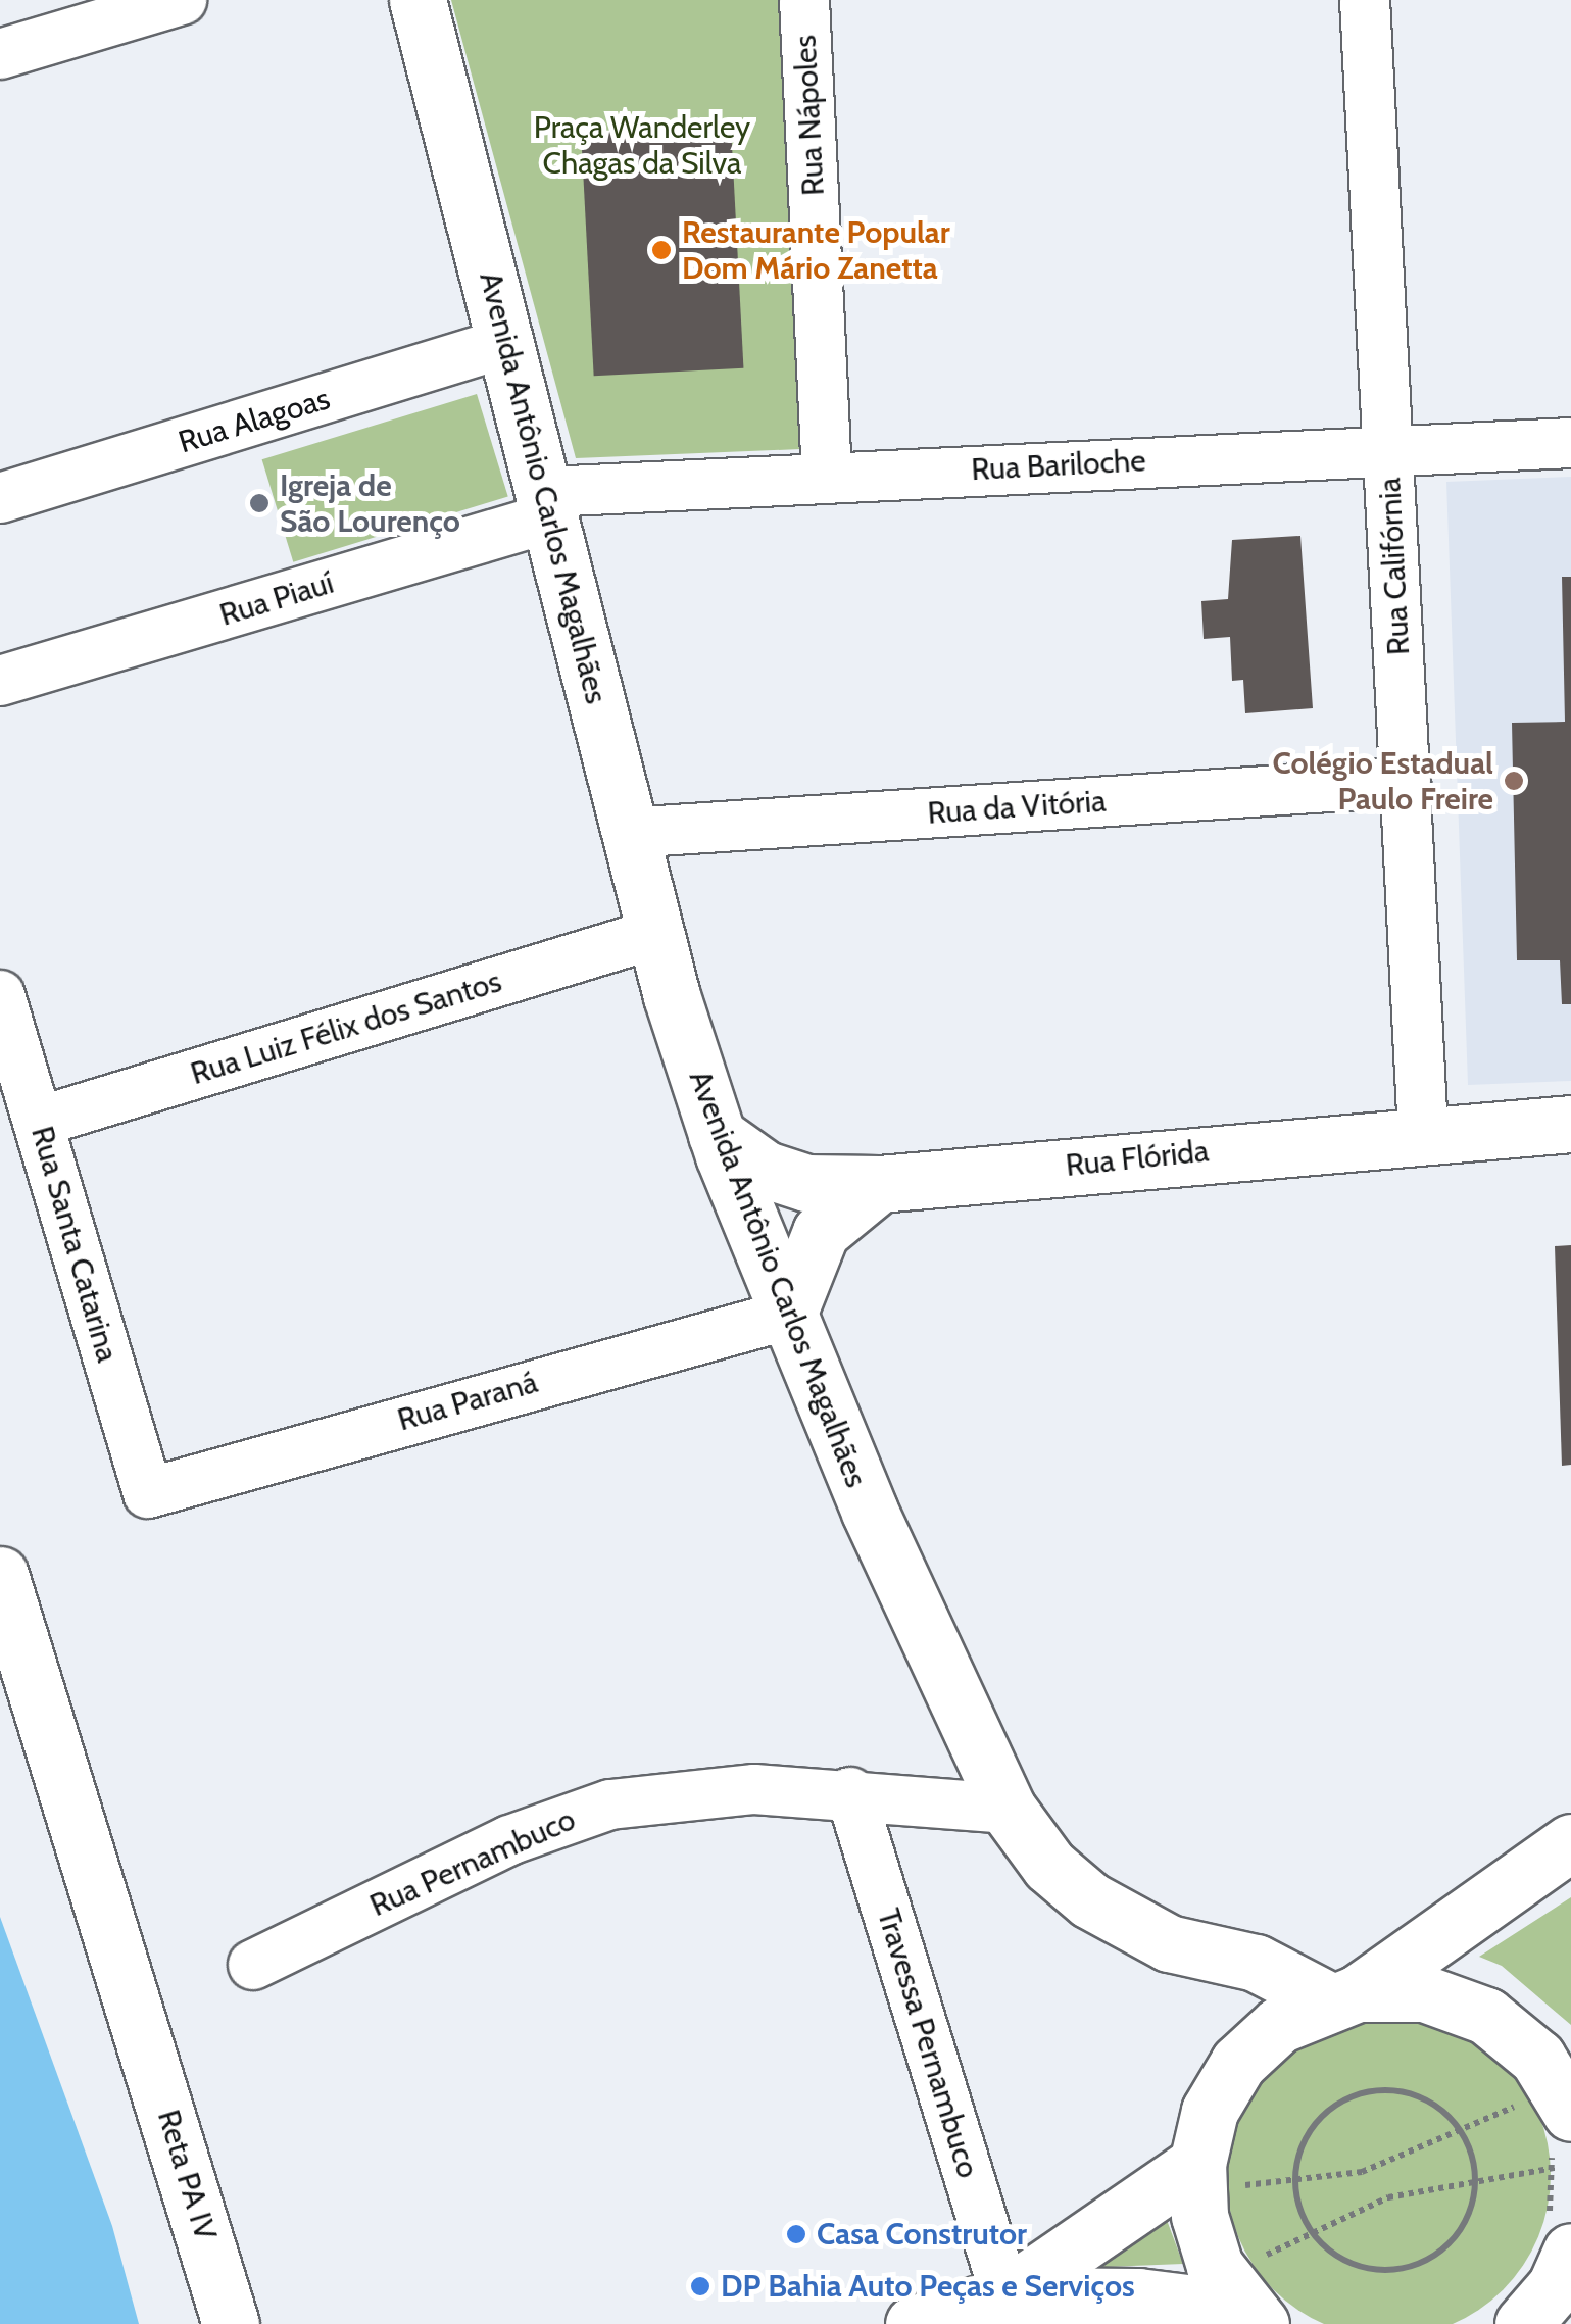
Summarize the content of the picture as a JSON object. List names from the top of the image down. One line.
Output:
{"streets":{"street":["Rua Nápoles","Rua Alagoas","Rua Bariloche","Avenida Antônio Carlos Magalhães","Rua Califórnia","Rua Piauí","Rua da Vitória","Rua Luiz Félix dos Santos","Rua Flórida","Rua Santa Catarina","Rua Paraná","Rua Pernambuco","Travessa Pernambuco","Reta PA IV"]},"crossings":[["Rua Nápoles","Rua Bariloche"],["Rua Alagoas","Avenida Antônio Carlos Magalhães"],["Rua Bariloche","Avenida Antônio Carlos Magalhães"],["Rua Bariloche","Rua Califórnia"],["Rua Bariloche","Rua Piauí"],["Avenida Antônio Carlos Magalhães","Rua Piauí"],["Avenida Antônio Carlos Magalhães","Rua da Vitória"],["Avenida Antônio Carlos Magalhães","Rua Luiz Félix dos Santos"],["Avenida Antônio Carlos Magalhães","Rua Flórida"],["Avenida Antônio Carlos Magalhães","Rua Paraná"],["Avenida Antônio Carlos Magalhães","Rua Pernambuco"],["Rua Califórnia","Rua da Vitória"],["Rua Califórnia","Rua Flórida"],["Rua Luiz Félix dos Santos","Rua Santa Catarina"],["Rua Santa Catarina","Rua Paraná"],["Rua Pernambuco","Travessa Pernambuco"]],"parks":["Praça Wanderley Chagas da Silva"],"places":["Restaurante Popular Dom Mário Zanetta","Igreja de São Lourenço","Colégio Estadual Paulo Freire","Casa Construtor","DP Bahia Auto Peças e Serviços"]}
